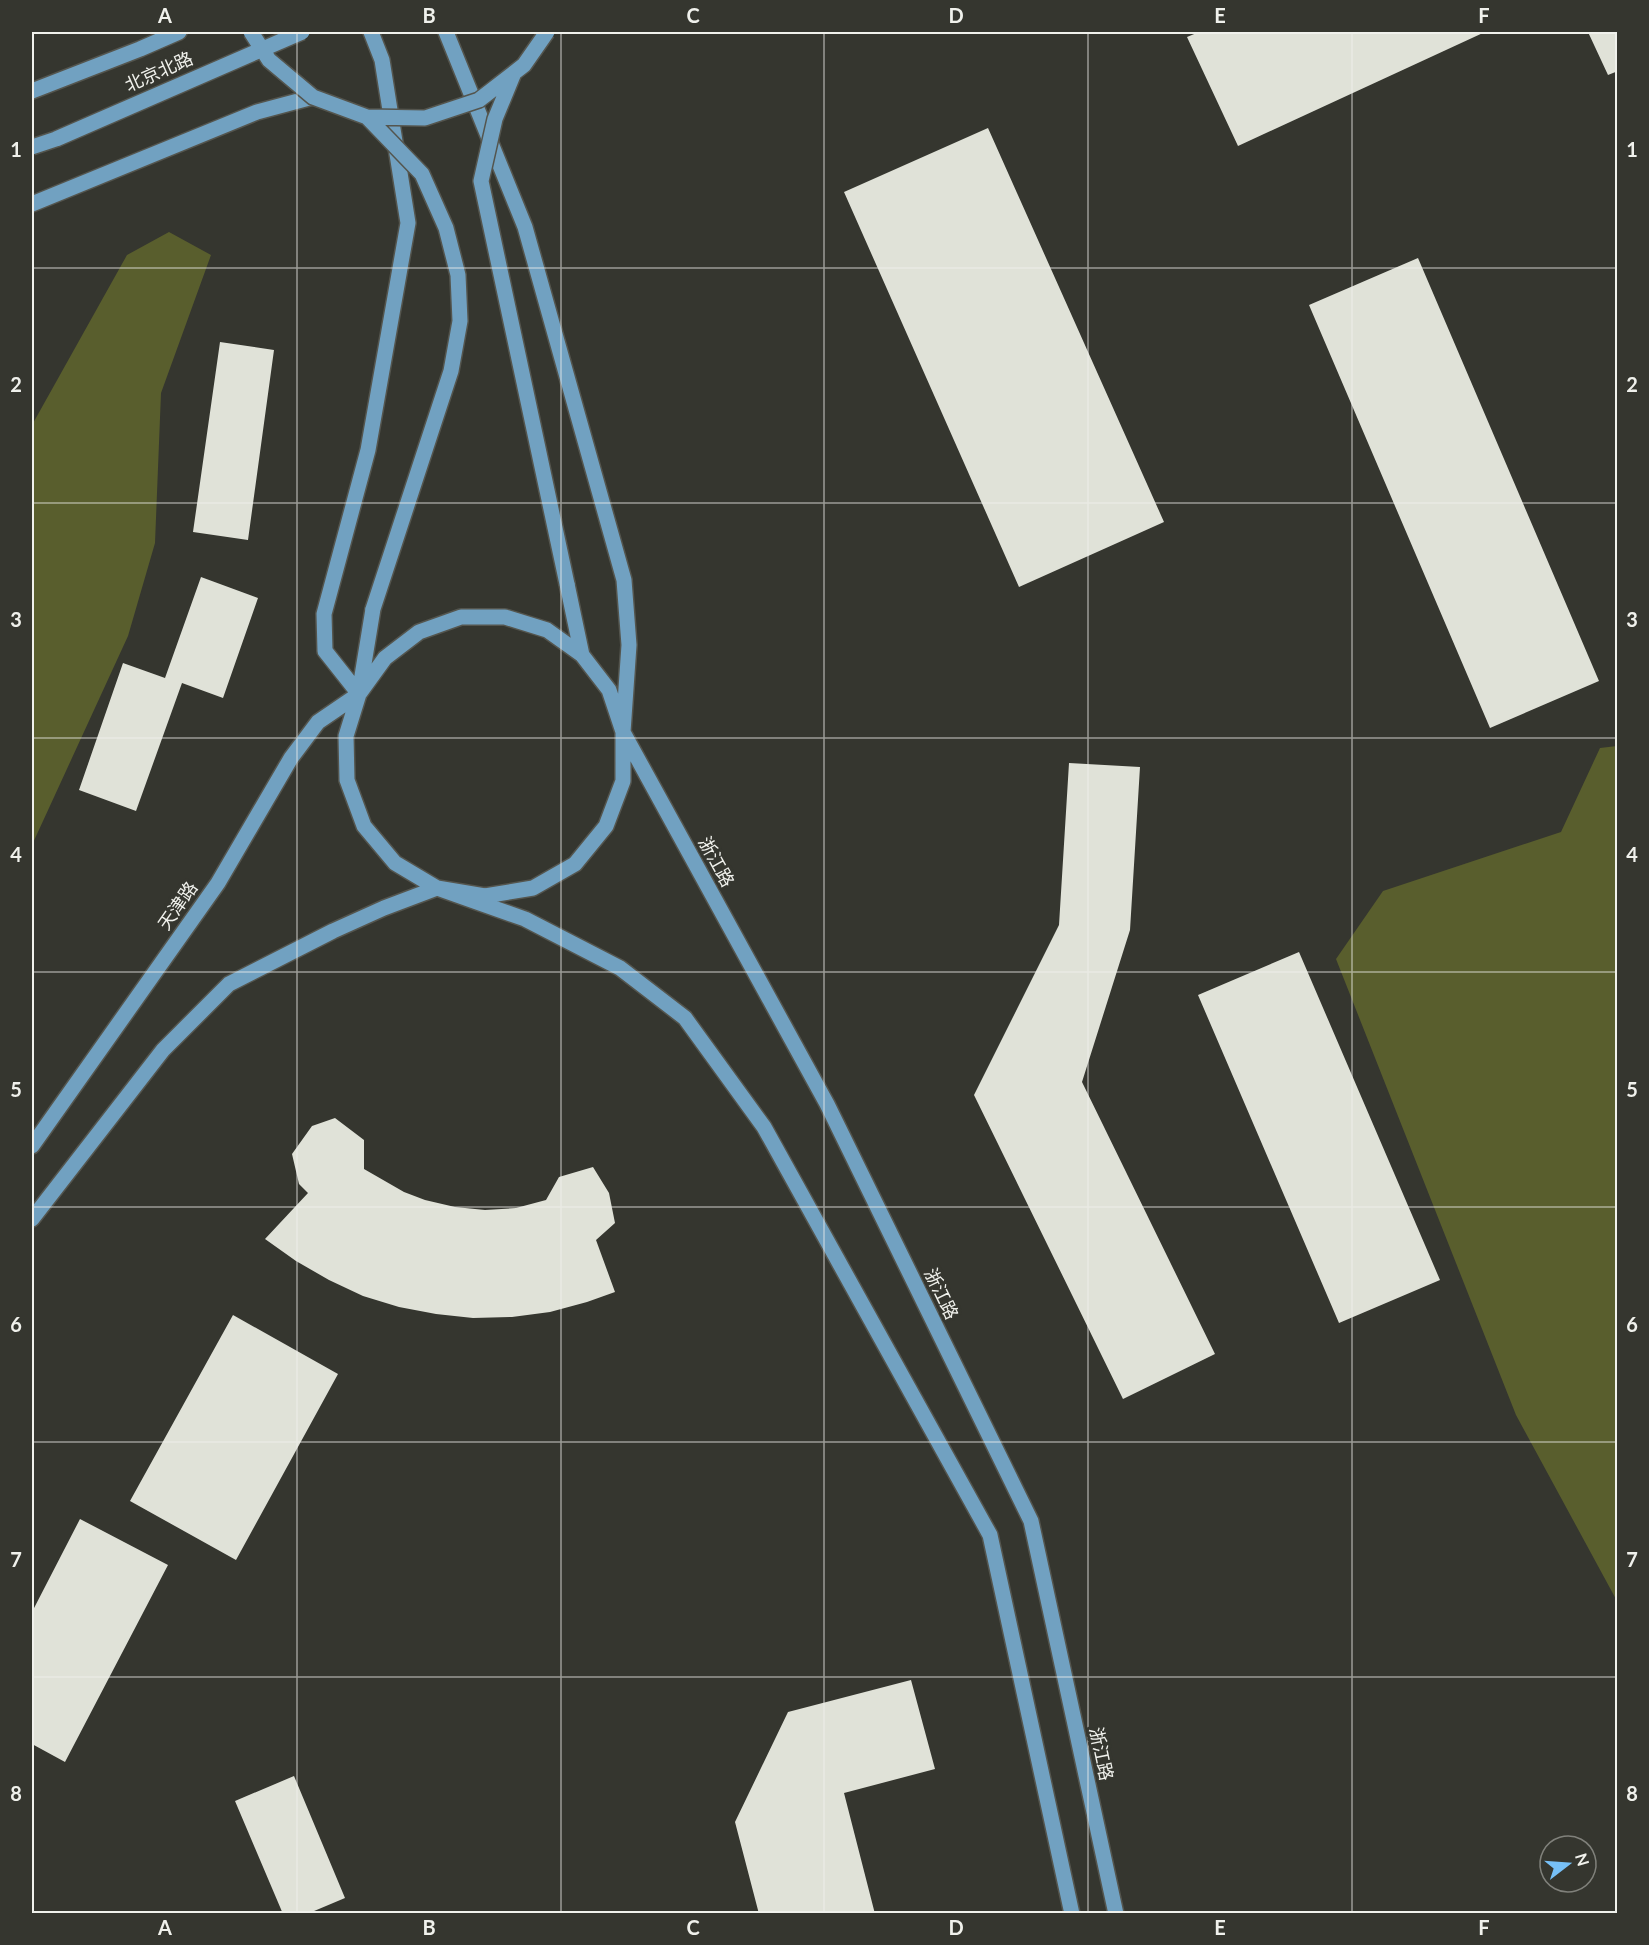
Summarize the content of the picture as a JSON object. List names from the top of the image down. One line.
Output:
{"streets":{"main road":["北京北路","浙江路","天津路"]},"north":"right","grid":{"columns":["A","B","C","D","E","F"],"rows":["1","2","3","4","5","6","7","8"]}}
